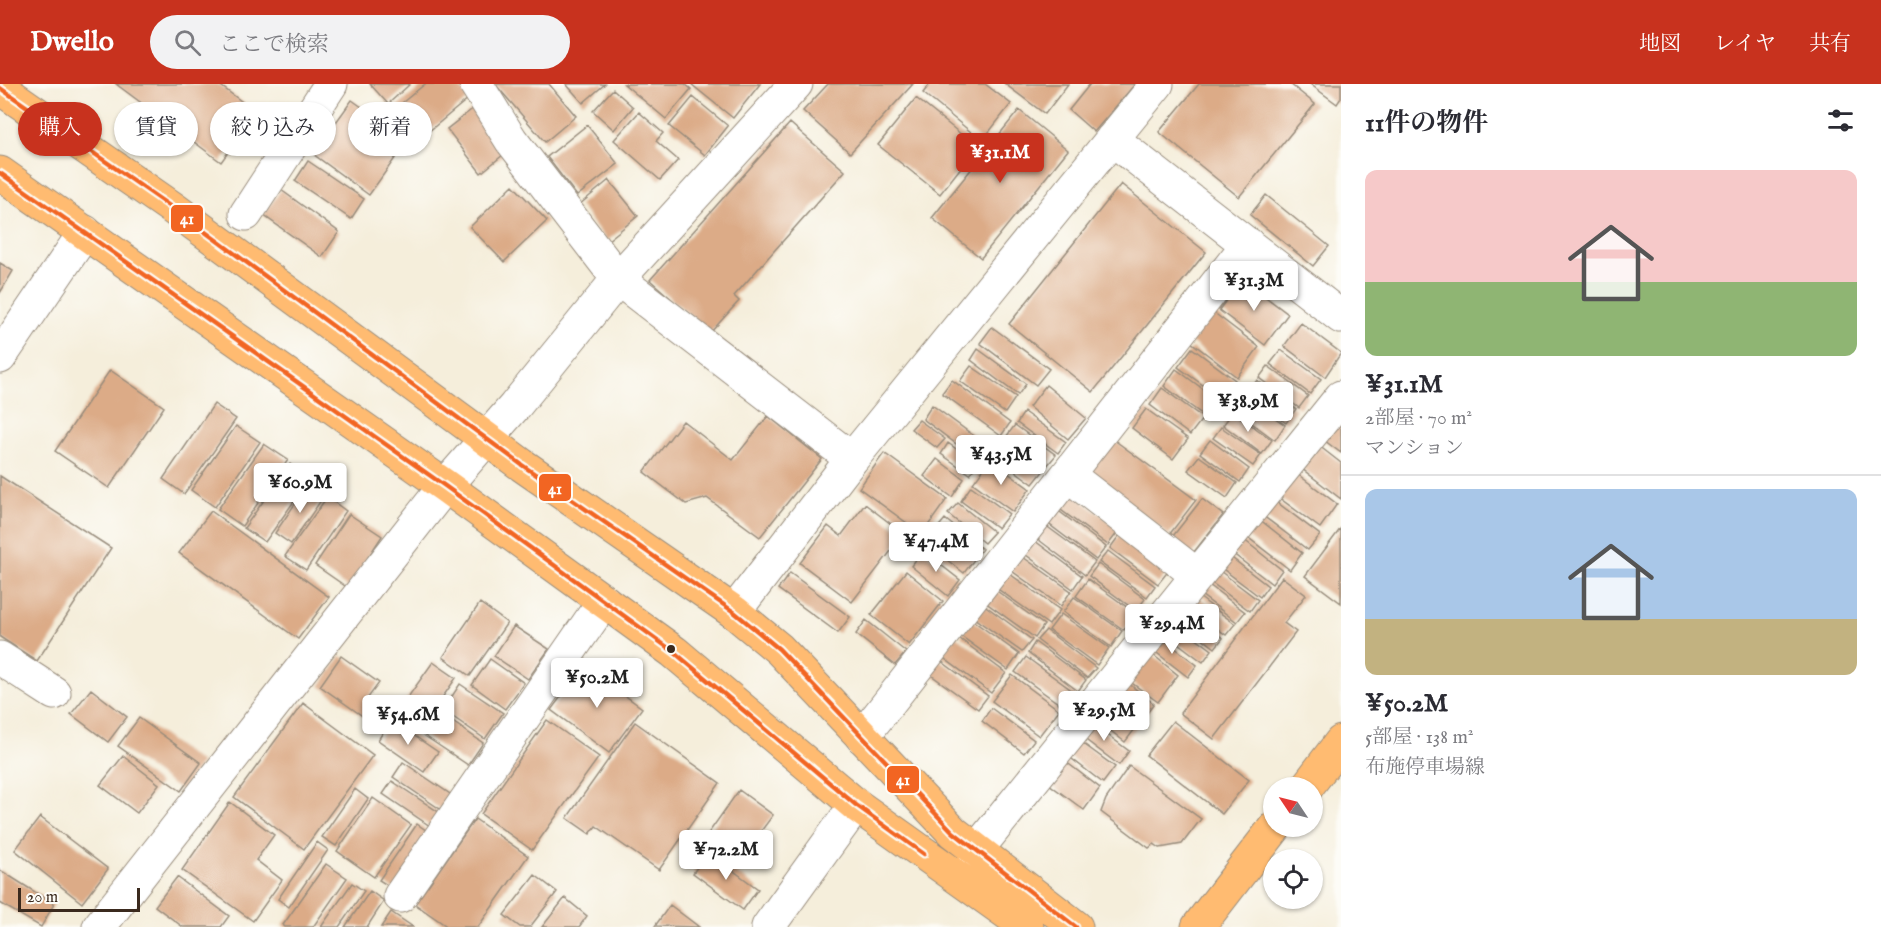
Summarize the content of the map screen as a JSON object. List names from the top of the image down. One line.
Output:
{"lines":["transit line 41"],"scale_bar":"20 m","north":"top left","page":{"header":"Dwello","search":"ここで検索","nav":["地図","レイヤ","共有"],"heading":"11件の物件","chip":["購入","賃貸","絞り込み","新着"],"price":["¥31.1M","¥31.3M","¥38.9M","¥43.5M","¥60.9M","¥47.4M","¥29.4M","¥50.2M","¥29.5M","¥54.6M","¥72.2M"],"list":[{"name":"¥31.1M","note":"2部屋 · 70 m² · マンション"},{"name":"¥50.2M","note":"5部屋 · 138 m² · 布施停車場線"}],"scale":"20 m"}}
